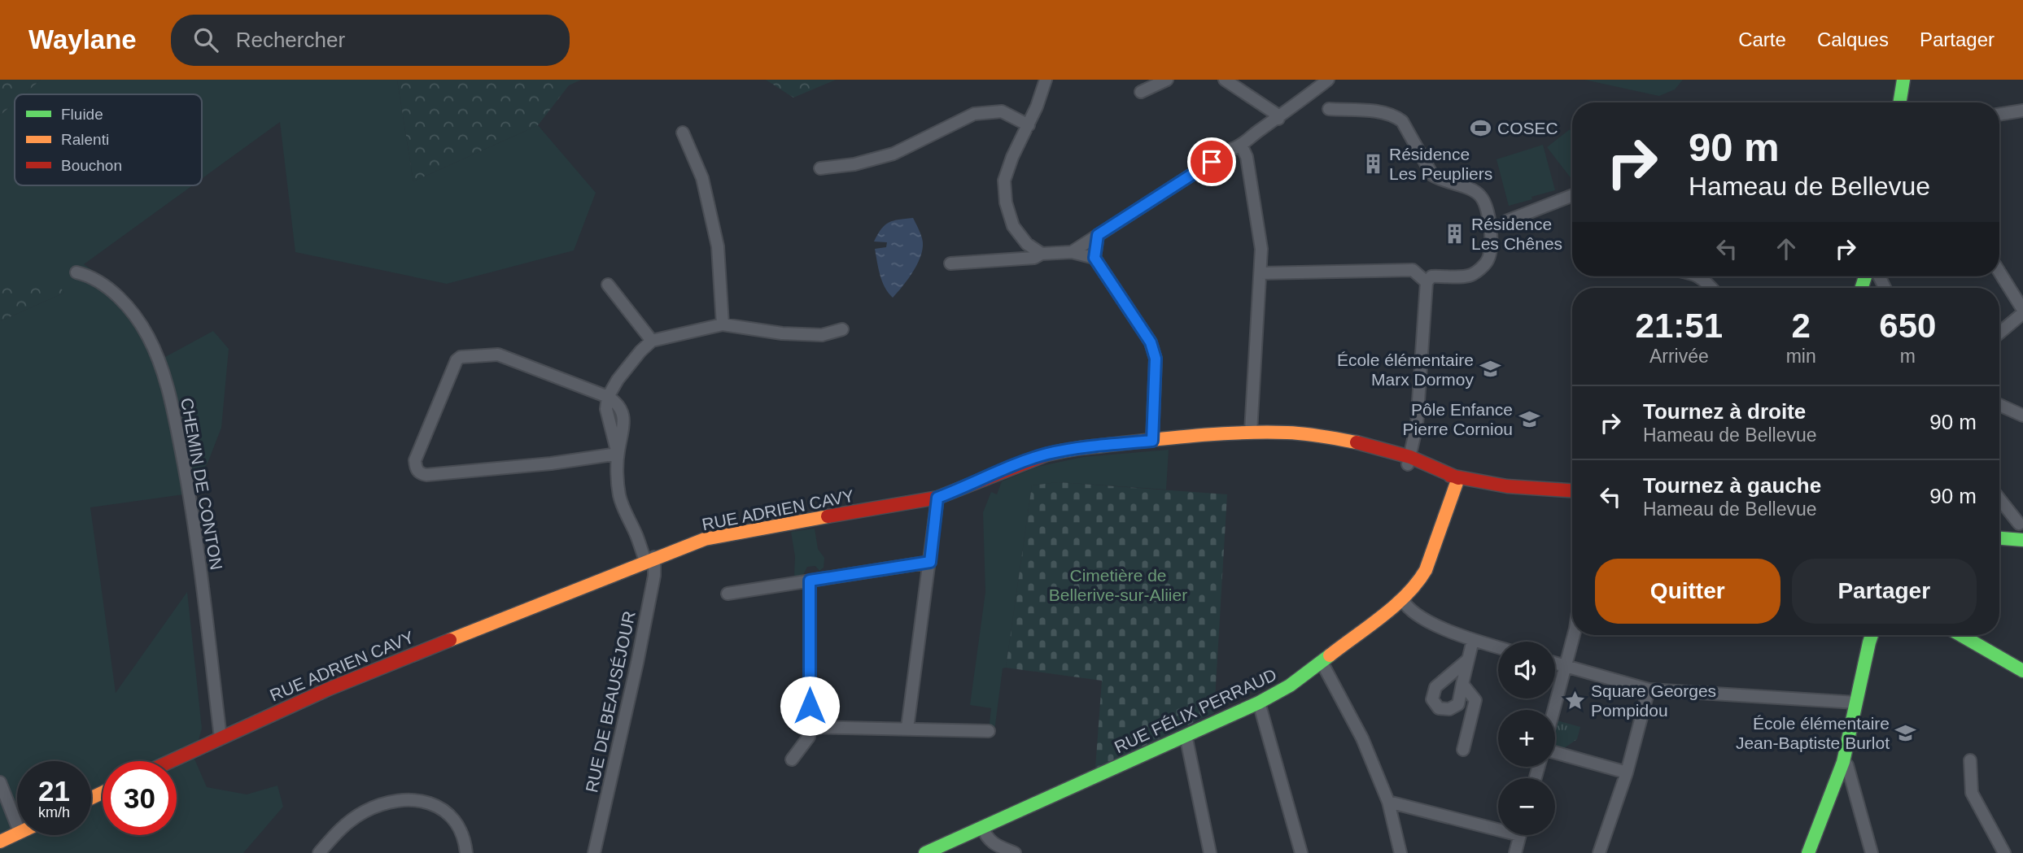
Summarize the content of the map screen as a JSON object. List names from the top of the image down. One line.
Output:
{"streets":{"main road":["RUE ADRIEN CAVY","RUE FÉLIX PERRAUD"],"street":["CHEMIN DE CONTON","RUE DE BEAUSÉJOUR"]},"crossings":[["CHEMIN DE CONTON","RUE ADRIEN CAVY"],["RUE ADRIEN CAVY","RUE DE BEAUSÉJOUR"],["RUE ADRIEN CAVY","RUE FÉLIX PERRAUD"]],"parks":["Cimetière de Bellerive-sur-Aliier"],"places":{"sports":["COSEC"],"building":["Résidence Les Peupliers","Résidence Les Chênes"],"school or university":["École élémentaire Marx Dormoy","Pôle Enfance Pierre Corniou","École élémentaire Jean-Baptiste Burlot"],"place":["Square Georges Pompidou"]},"legend":["Fluide","Ralenti","Bouchon"],"page":{"header":"Waylane","search":"Rechercher","nav":["Carte","Calques","Partager"],"turn":["90 m","Hameau de Bellevue"],"eta":["21:51","Arrivée","2","min","650","m"],"list":[{"name":"Tournez à droite","note":"Hameau de Bellevue","value":"90 m"},{"name":"Tournez à gauche","note":"Hameau de Bellevue","value":"90 m"}],"buttons":["Quitter","Partager"],"map_buttons":["+","−"],"speed":"21 km/h","limit":"30"}}
